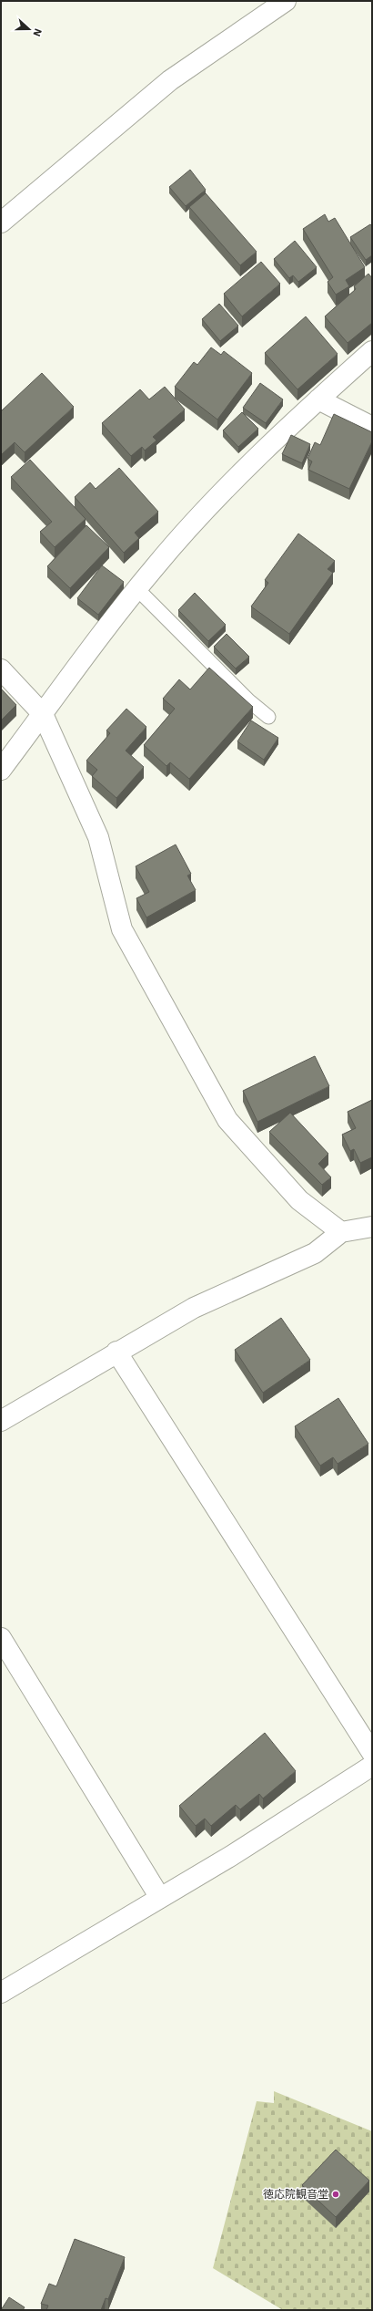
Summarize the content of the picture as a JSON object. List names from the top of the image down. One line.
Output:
{"places":["徳応院観音堂"],"north":"right"}
